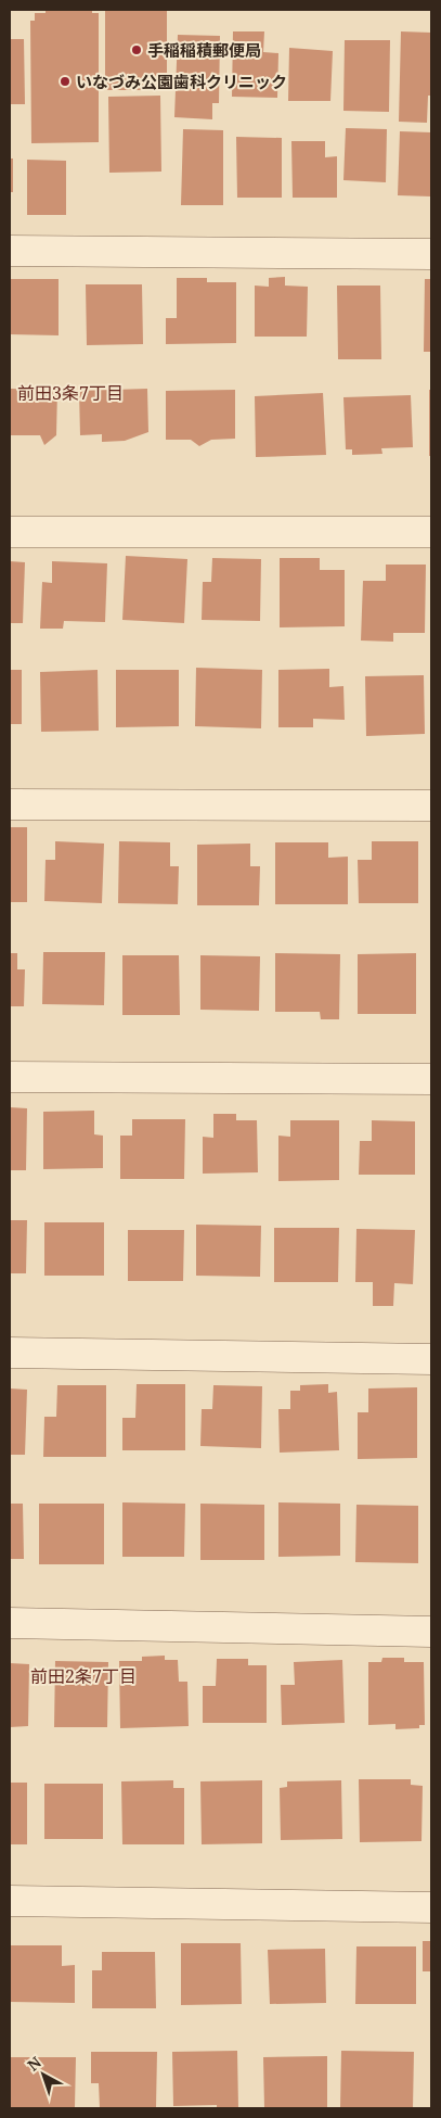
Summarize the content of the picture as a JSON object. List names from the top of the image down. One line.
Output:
{"districts":["前田3条7丁目","前田2条7丁目"],"places":["手稲稲積郵便局","いなづみ公園歯科クリニック"],"north":"top left"}
